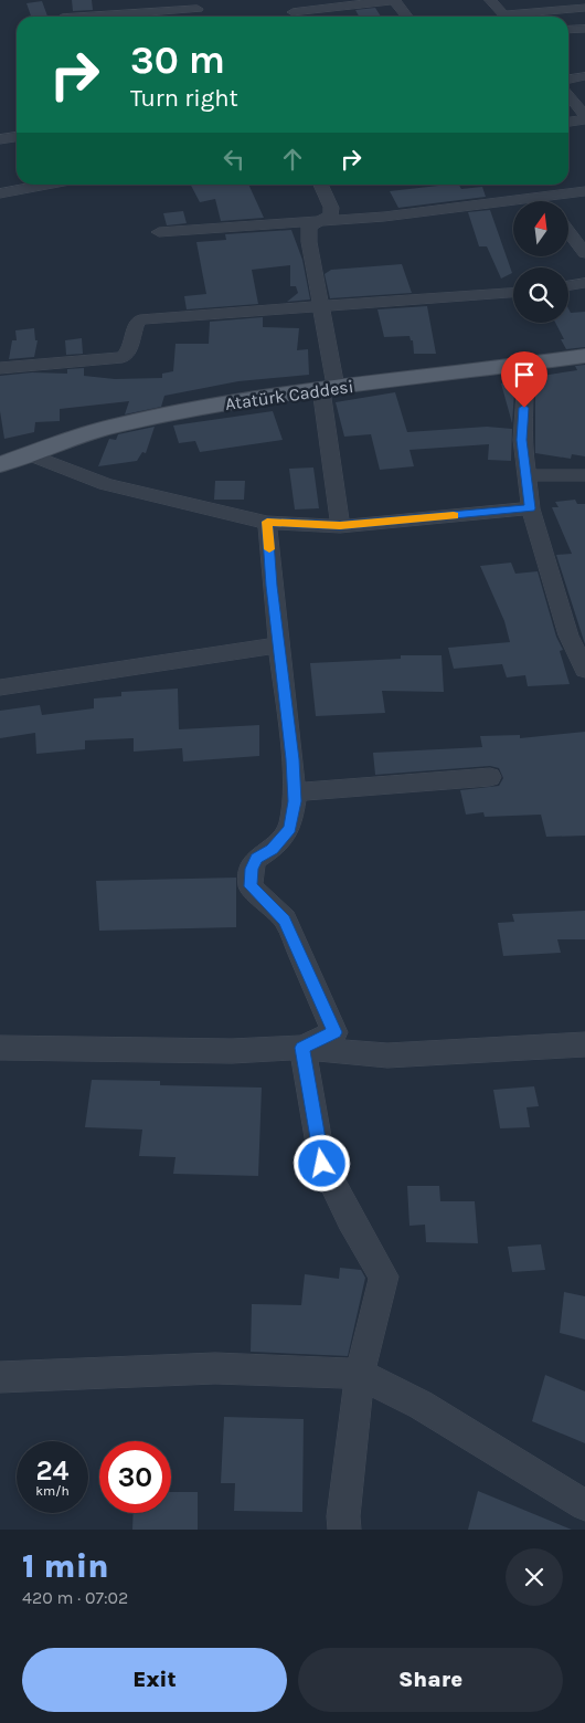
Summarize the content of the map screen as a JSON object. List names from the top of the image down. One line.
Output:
{"streets":{"main road":["Atatürk Caddesi"]},"north":"top","page":{"turn":["30 m","Turn right"],"speed":"24 km/h","limit":"30","heading":["1 min","420 m · 07:02"],"buttons":["Exit","Share"]}}
